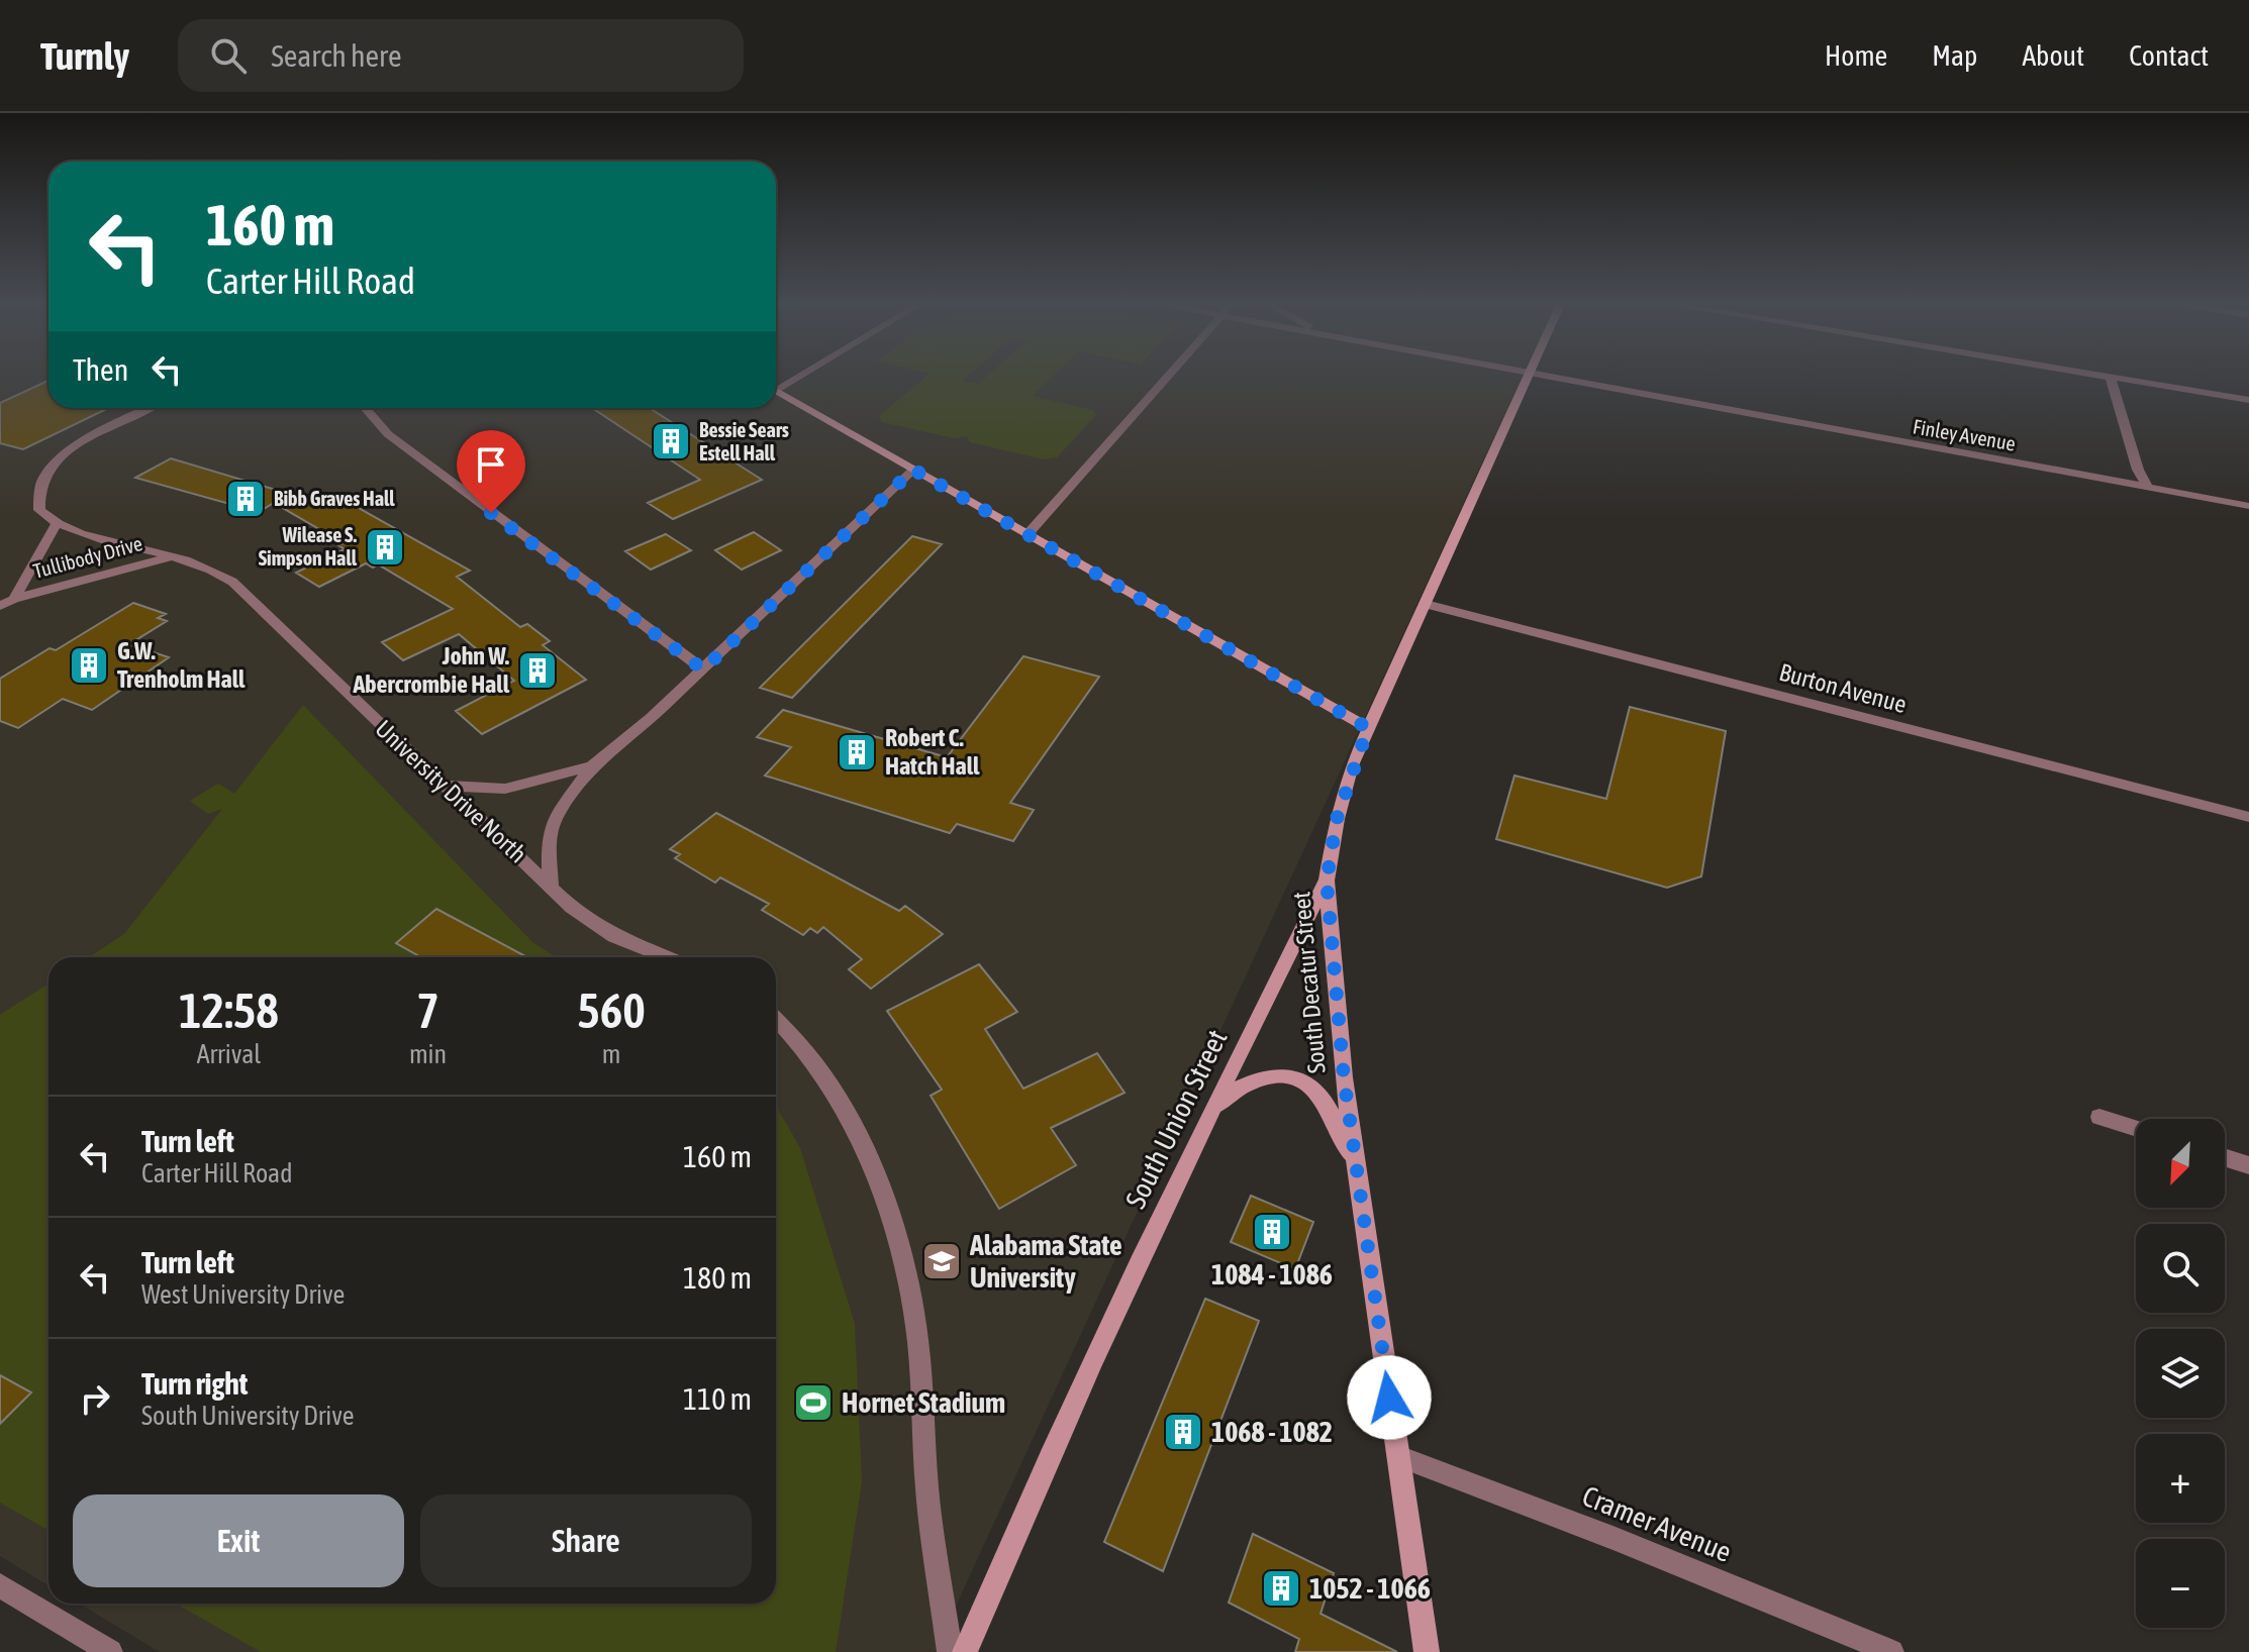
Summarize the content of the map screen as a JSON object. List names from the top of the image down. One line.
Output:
{"streets":{"main road":["South Decatur Street","South Union Street"],"street":["Finley Avenue","Tullibody Drive","Burton Avenue","University Drive North","Cramer Avenue"]},"crossings":[["Finley Avenue","South Decatur Street"],["Tullibody Drive","University Drive North"],["Burton Avenue","South Decatur Street"],["South Decatur Street","South Union Street"],["South Decatur Street","Cramer Avenue"]],"places":{"building":["Bessie Sears Estell Hall","Bibb Graves Hall","Wilease S. Simpson Hall","G.W. Trenholm Hall","John W. Abercrombie Hall","Robert C. Hatch Hall","1084 - 1086","1068 - 1082","1052 - 1066"],"school or university":["Alabama State University"],"sports":["Hornet Stadium"]},"north":"bottom left","page":{"header":"Turnly","search":"Search here","nav":["Home","Map","About","Contact"],"turn":["160 m","Carter Hill Road"],"then":"Then","eta":["12:58","Arrival","7","min","560","m"],"list":[{"name":"Turn left","note":"Carter Hill Road","value":"160 m"},{"name":"Turn left","note":"West University Drive","value":"180 m"},{"name":"Turn right","note":"South University Drive","value":"110 m"}],"map_buttons":["+","−"],"buttons":["Exit","Share"]}}
